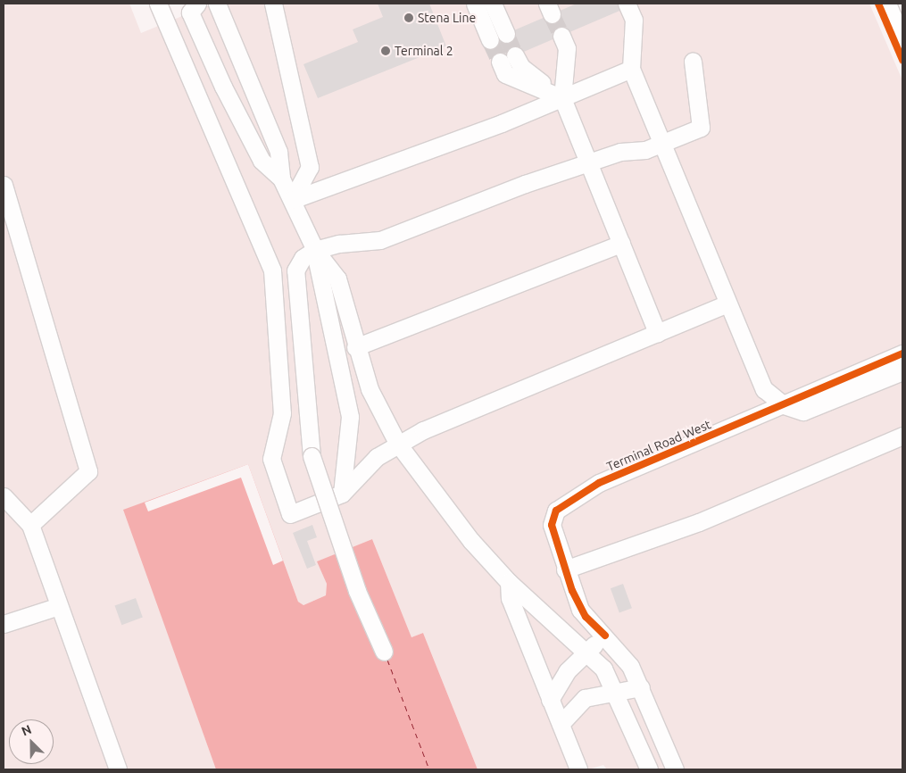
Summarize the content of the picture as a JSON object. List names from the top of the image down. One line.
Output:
{"streets":{"street":["Terminal Road West"]},"places":["Stena Line","Terminal 2"],"north":"top left"}
